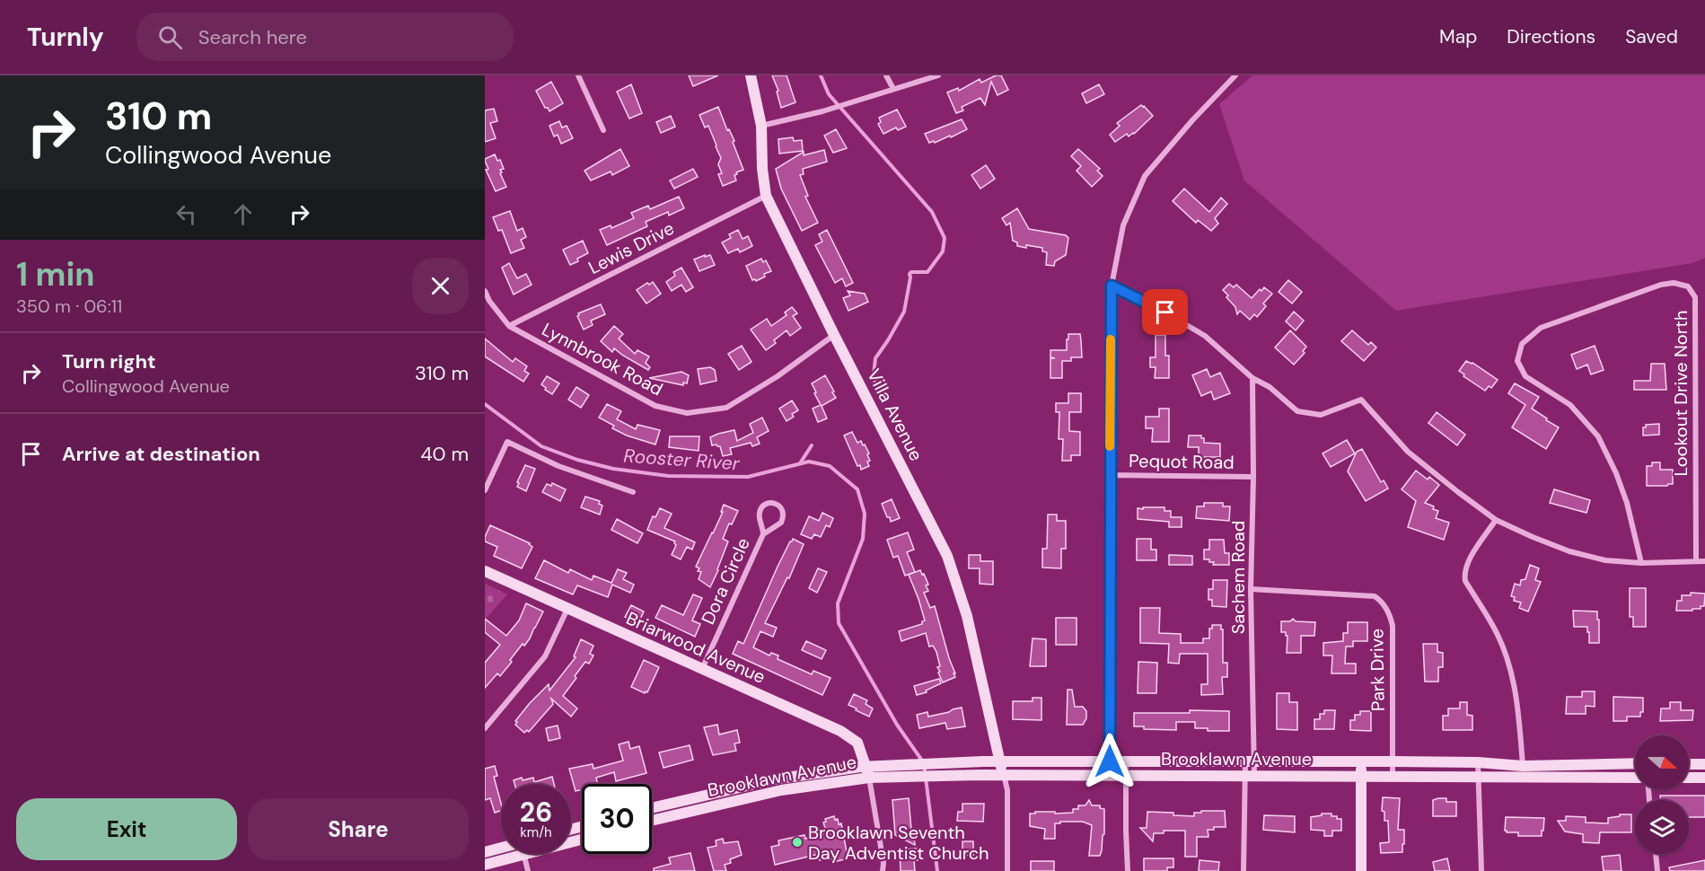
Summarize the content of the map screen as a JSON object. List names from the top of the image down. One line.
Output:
{"streets":{"main road":["Villa Avenue","Briarwood Avenue","Brooklawn Avenue"],"street":["Lewis Drive","Lynnbrook Road","Lookout Drive North","Pequot Road","Sachem Road","Dora Circle","Park Drive"]},"crossings":[["Lewis Drive","Lynnbrook Road"],["Lewis Drive","Villa Avenue"],["Lynnbrook Road","Villa Avenue"],["Villa Avenue","Brooklawn Avenue"],["Pequot Road","Sachem Road"],["Sachem Road","Park Drive"],["Sachem Road","Brooklawn Avenue"],["Dora Circle","Briarwood Avenue"],["Briarwood Avenue","Brooklawn Avenue"],["Park Drive","Brooklawn Avenue"]],"water":["Rooster River"],"places":["Brooklawn Seventh Day Adventist Church"],"north":"right","page":{"header":"Turnly","search":"Search here","nav":["Map","Directions","Saved"],"turn":["310 m","Collingwood Avenue"],"heading":["1 min","350 m · 06:11"],"list":[{"name":"Turn right","note":"Collingwood Avenue","value":"310 m"},{"name":"Arrive at destination","value":"40 m"}],"speed":"26 km/h","limit":"30","buttons":["Exit","Share"]}}
